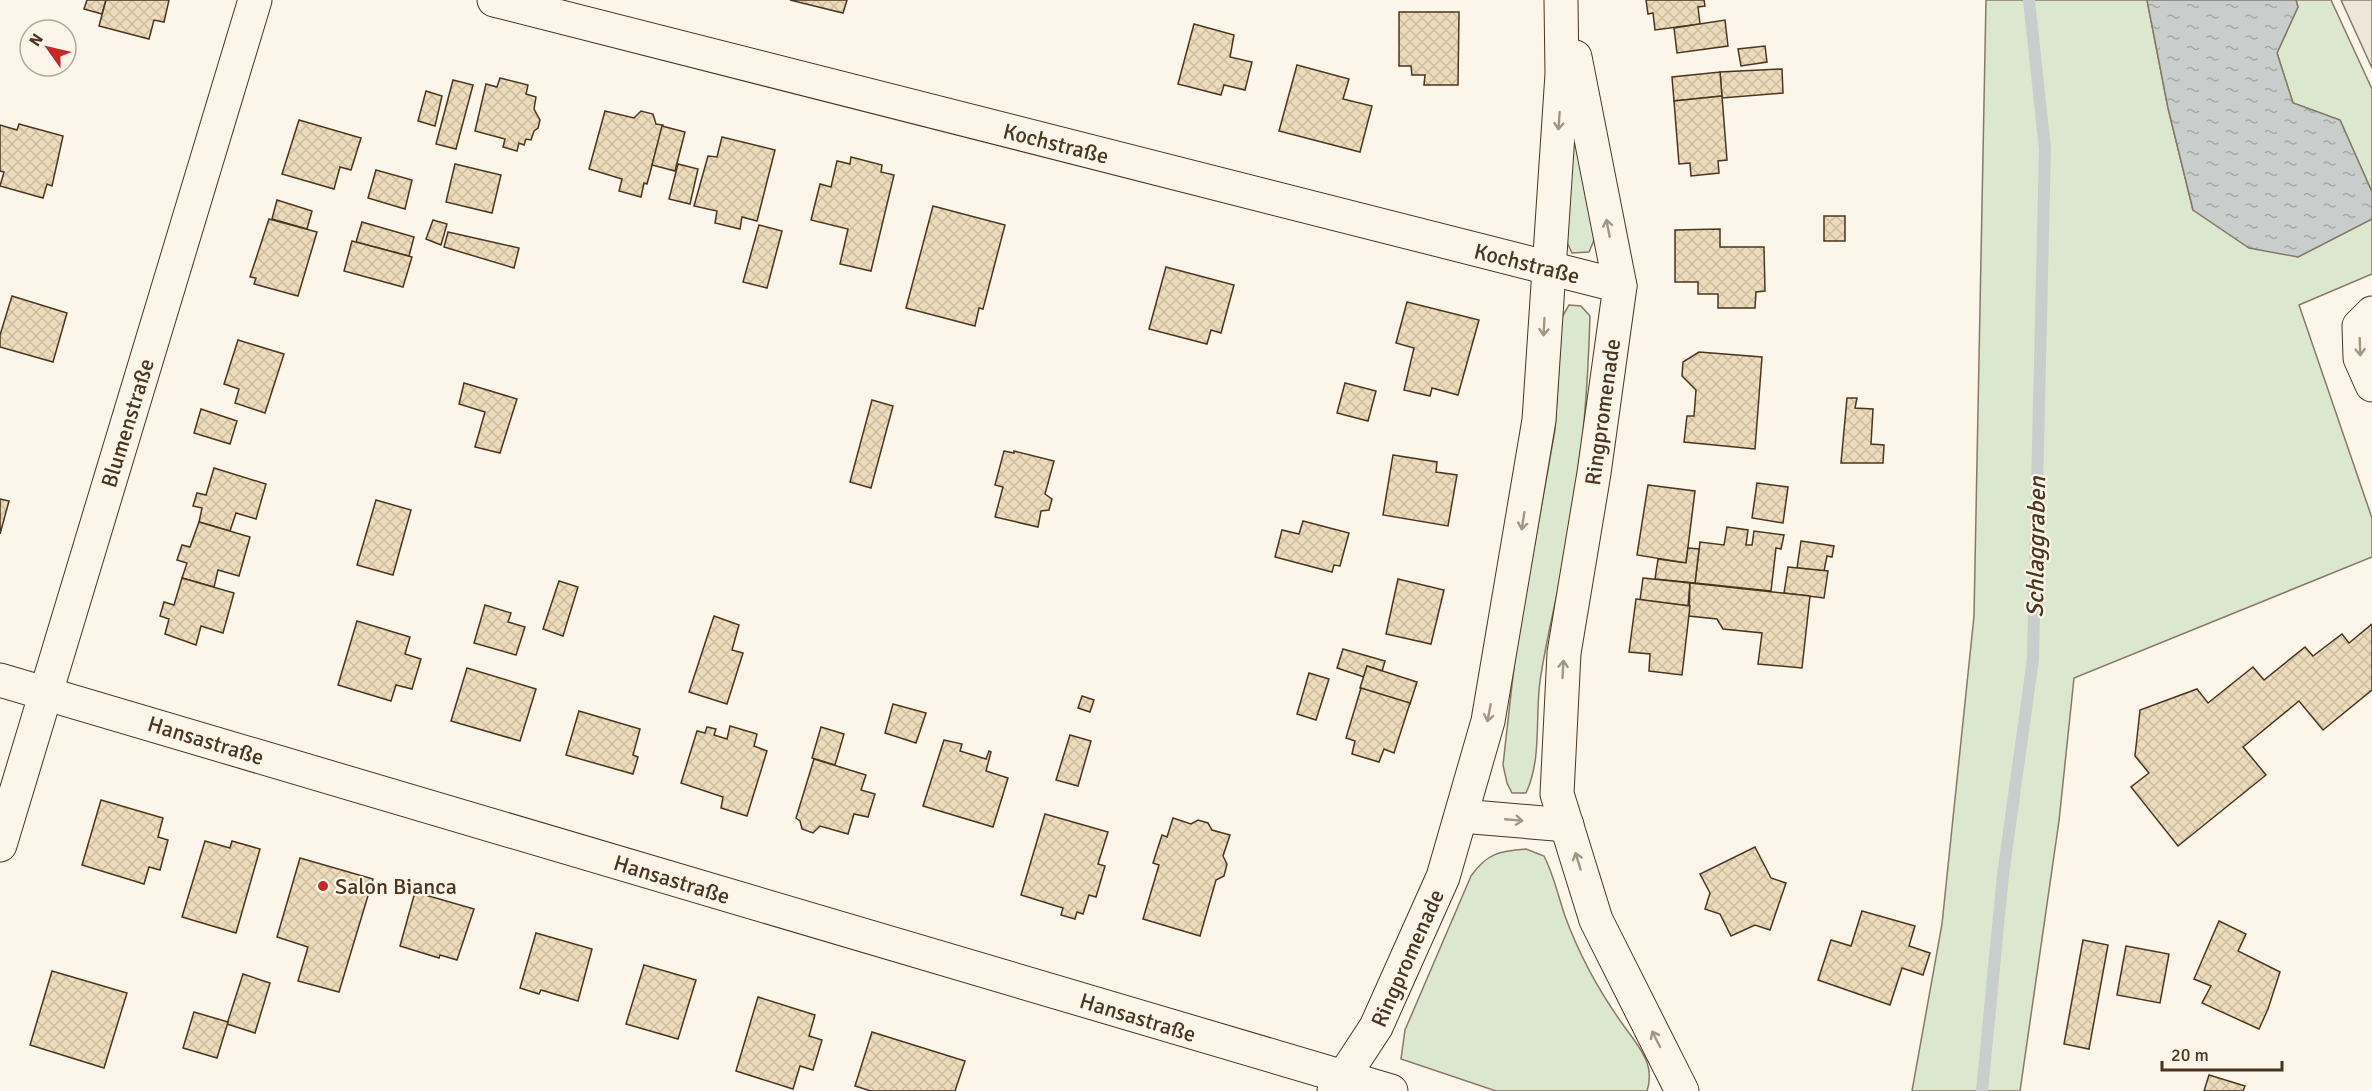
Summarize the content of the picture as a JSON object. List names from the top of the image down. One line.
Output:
{"streets":{"street":["Kochstraße","Ringpromenade","Blumenstraße","Hansastraße"]},"crossings":[["Kochstraße","Ringpromenade"],["Ringpromenade","Hansastraße"],["Blumenstraße","Hansastraße"]],"water":["Schlaggraben"],"places":["Salon Bianca"],"scale_bar":"20 m","north":"top left"}
